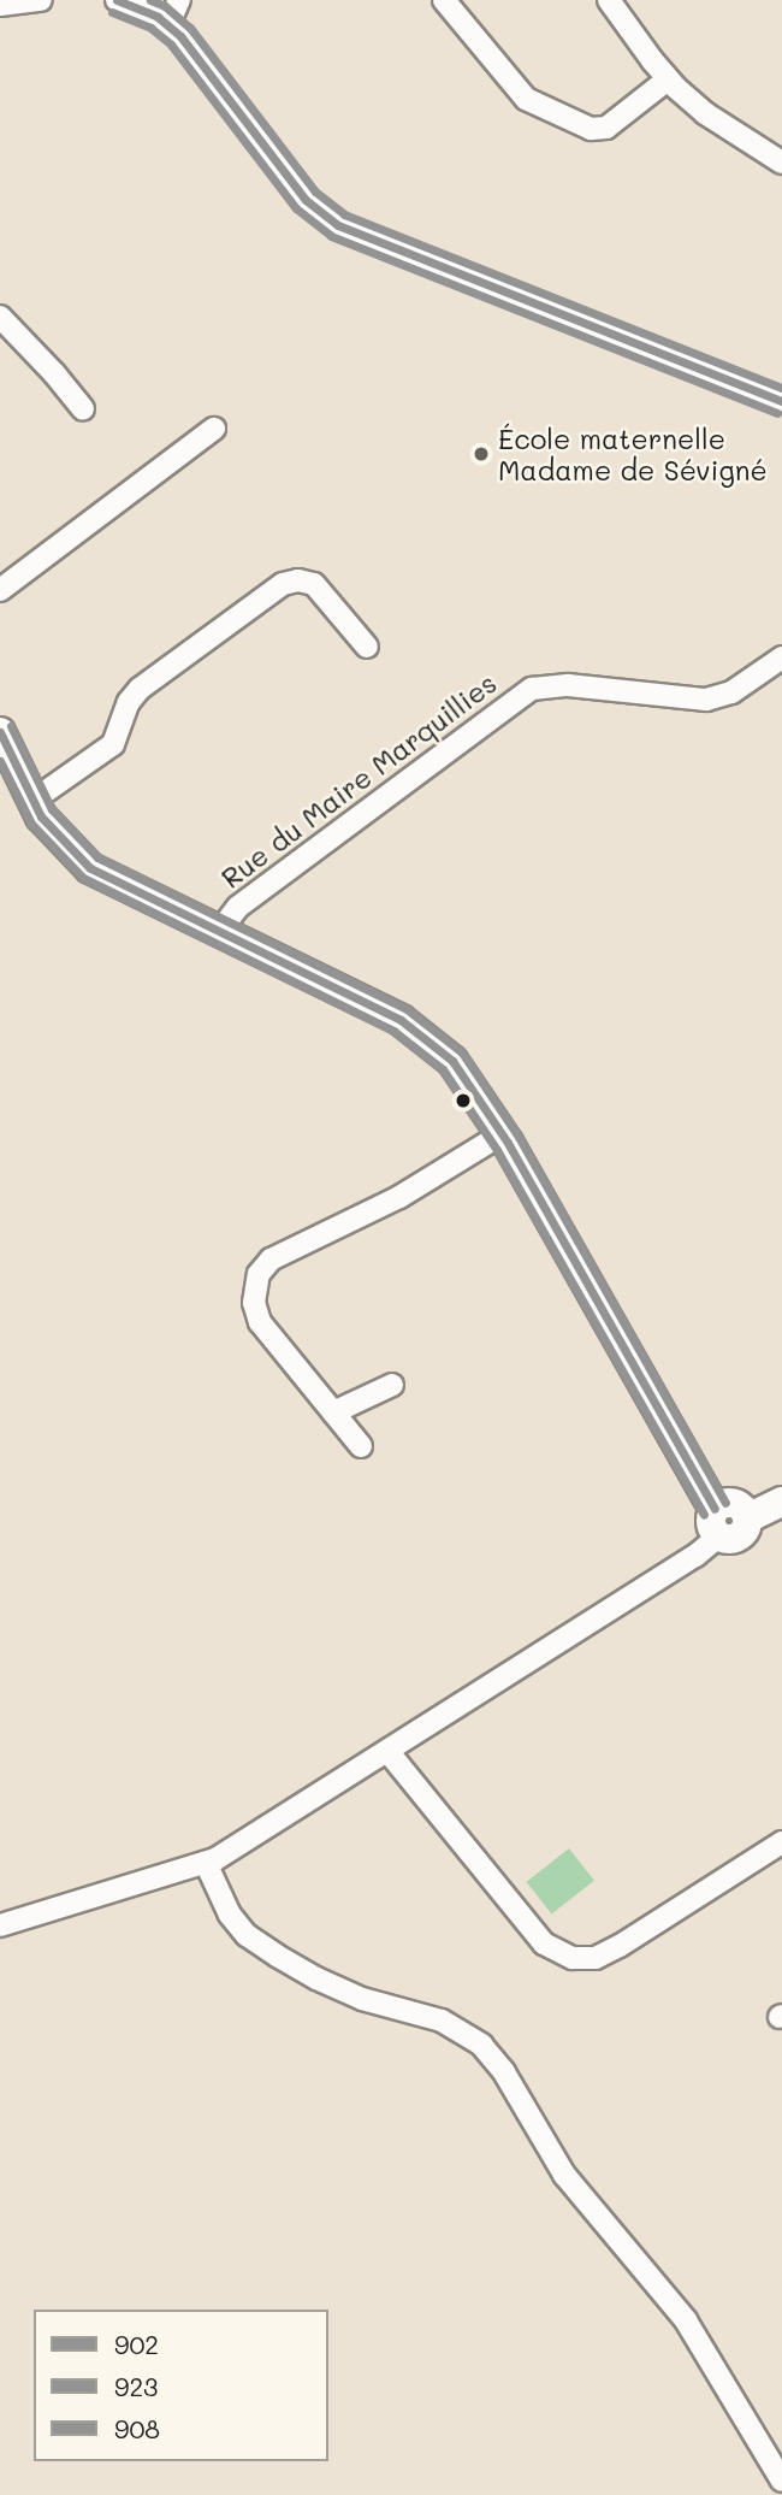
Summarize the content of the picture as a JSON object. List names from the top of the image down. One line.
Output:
{"streets":{"street":["Rue du Maire Marquillies"]},"places":["École maternelle Madame de Sévigné"],"lines":["transit line 902","transit line 908","transit line 923"],"legend":["902","923","908"]}
